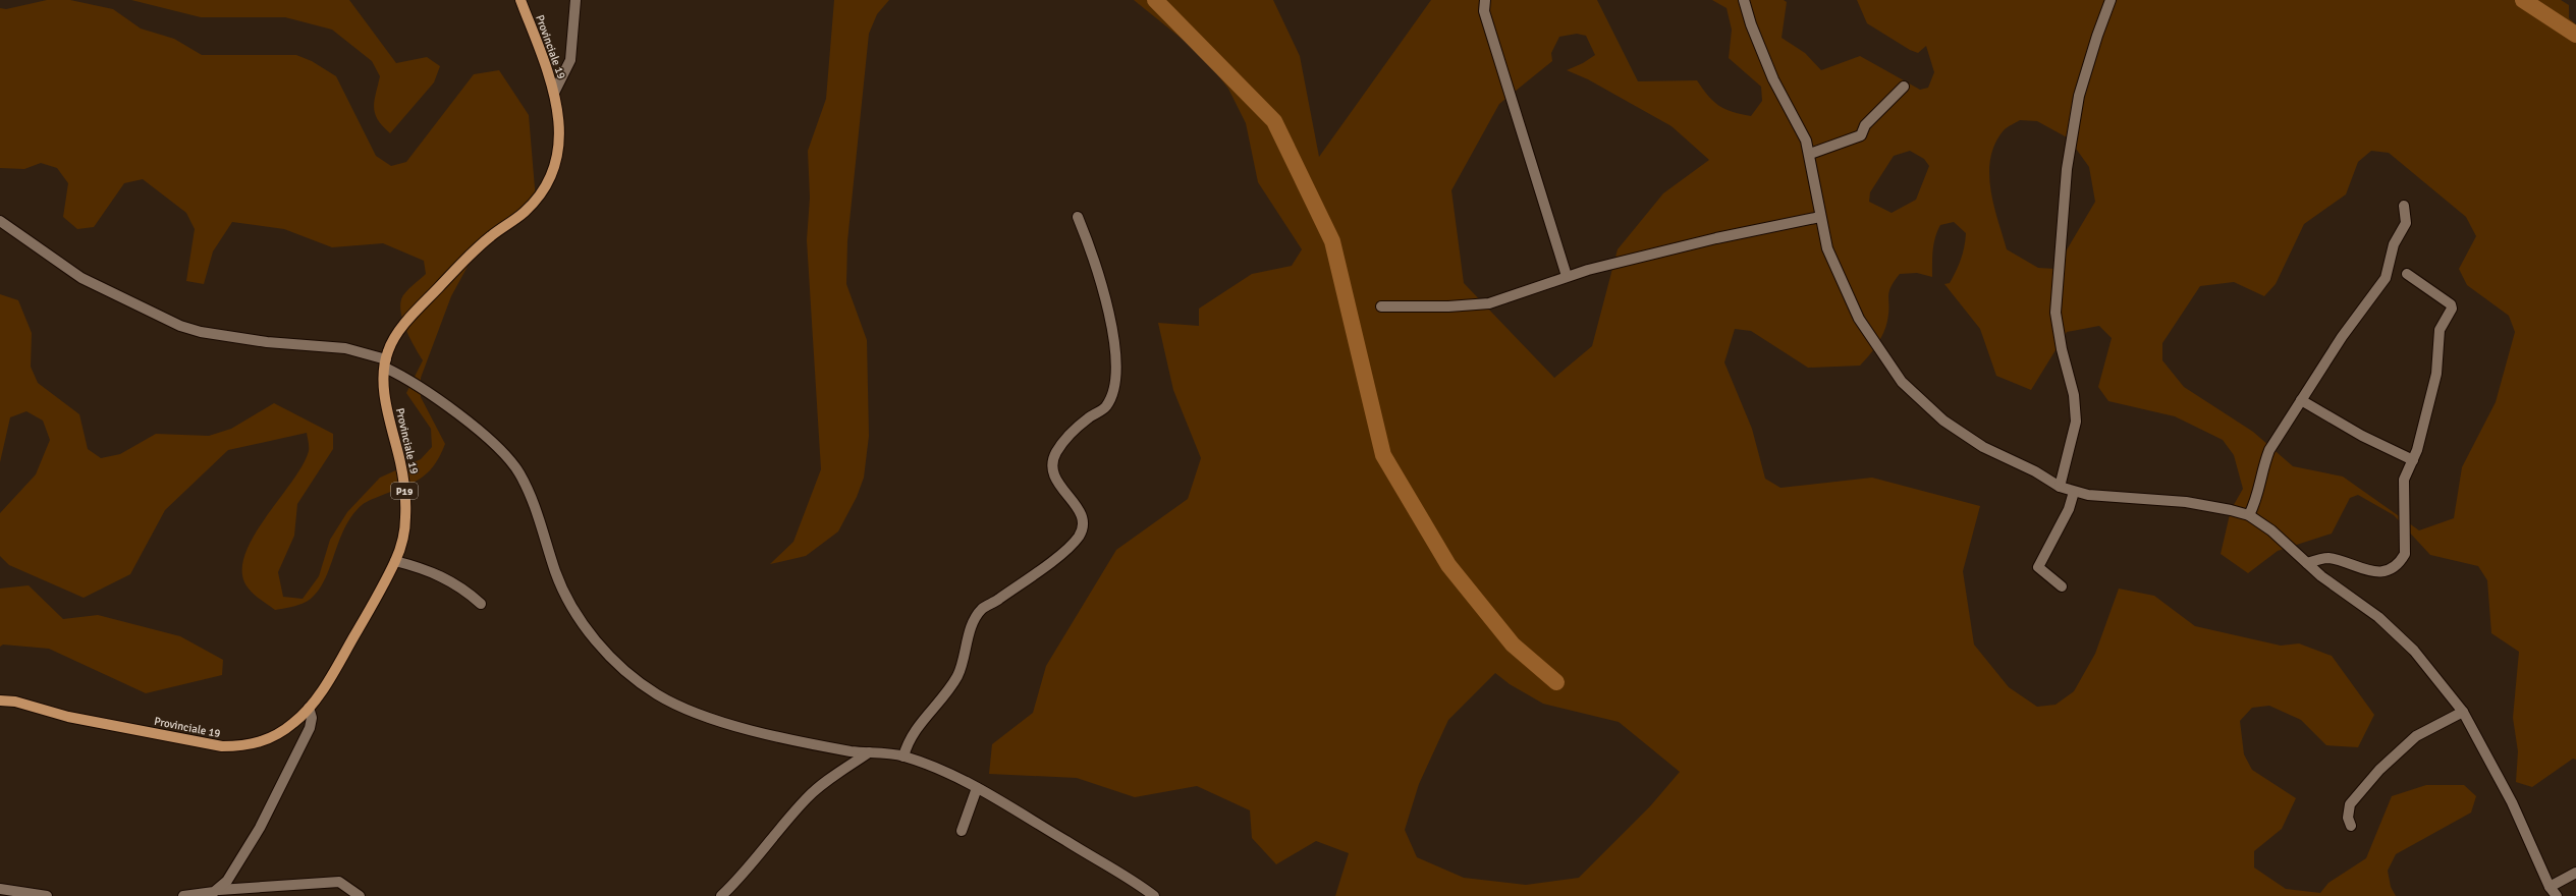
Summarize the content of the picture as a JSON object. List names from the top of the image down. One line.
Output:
{"streets":{"main road":["Provinciale 19","P19"]}}
